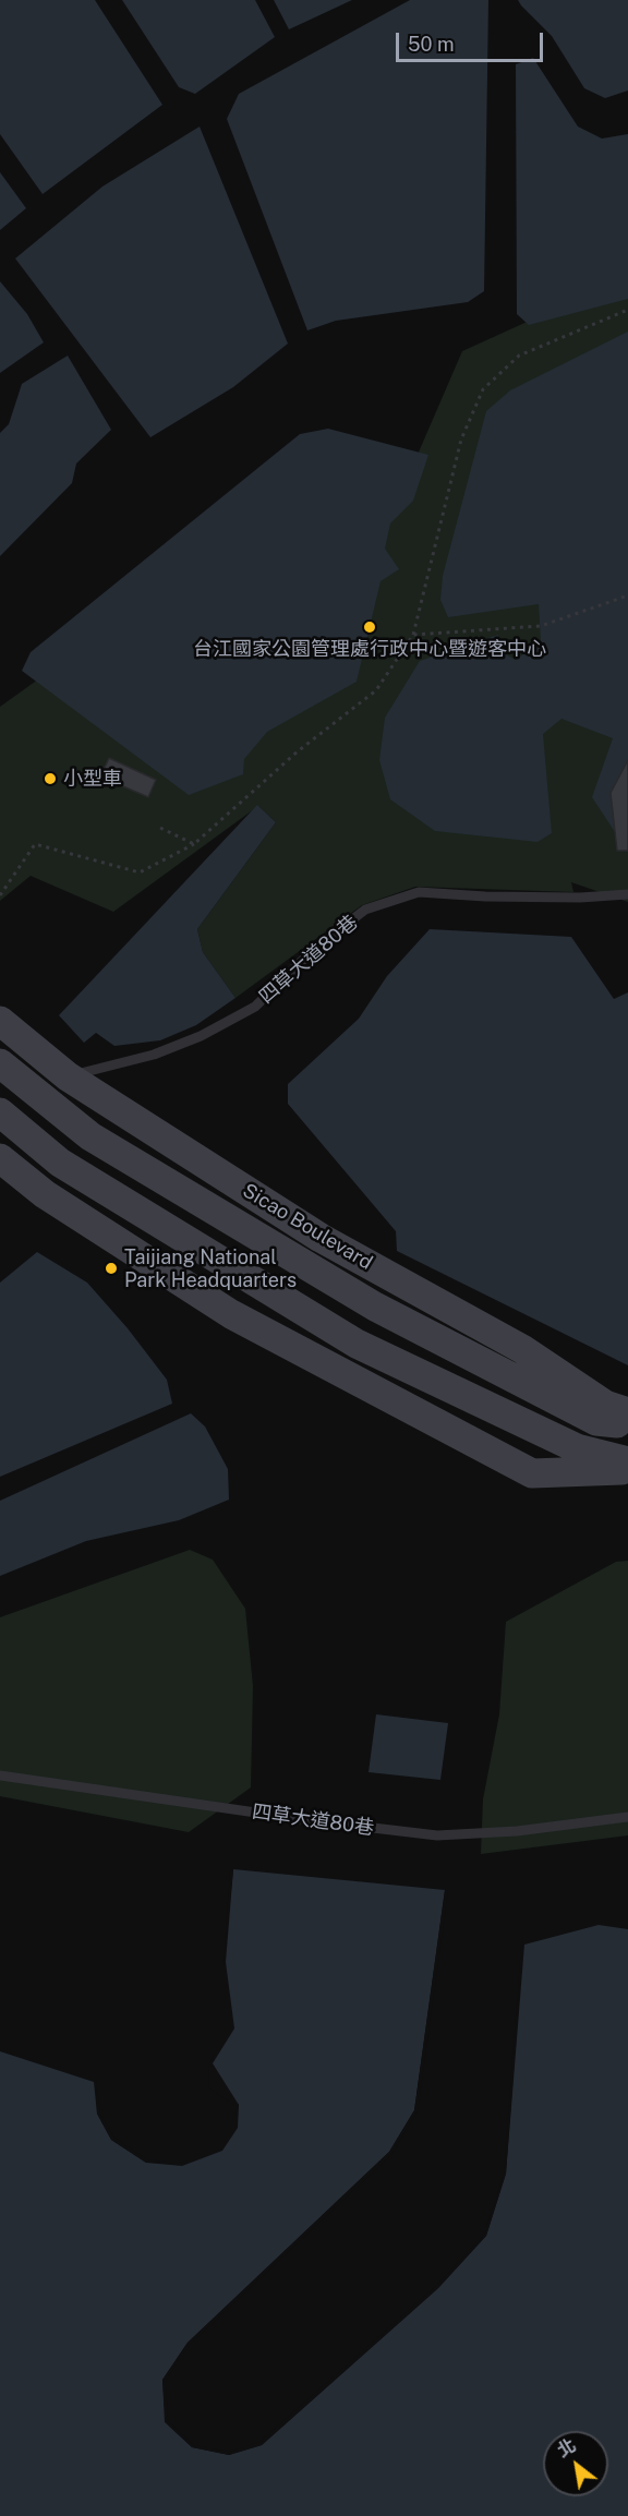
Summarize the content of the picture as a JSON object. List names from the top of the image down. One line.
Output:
{"streets":{"street":["Sicao Boulevard"],"lane":["四草大道80巷"]},"crossings":[["四草大道80巷","Sicao Boulevard"]],"places":["台江國家公園管理處行政中心暨遊客中心","小型車","Taijiang National Park Headquarters"],"scale_bar":"50 m","north":"top left"}
